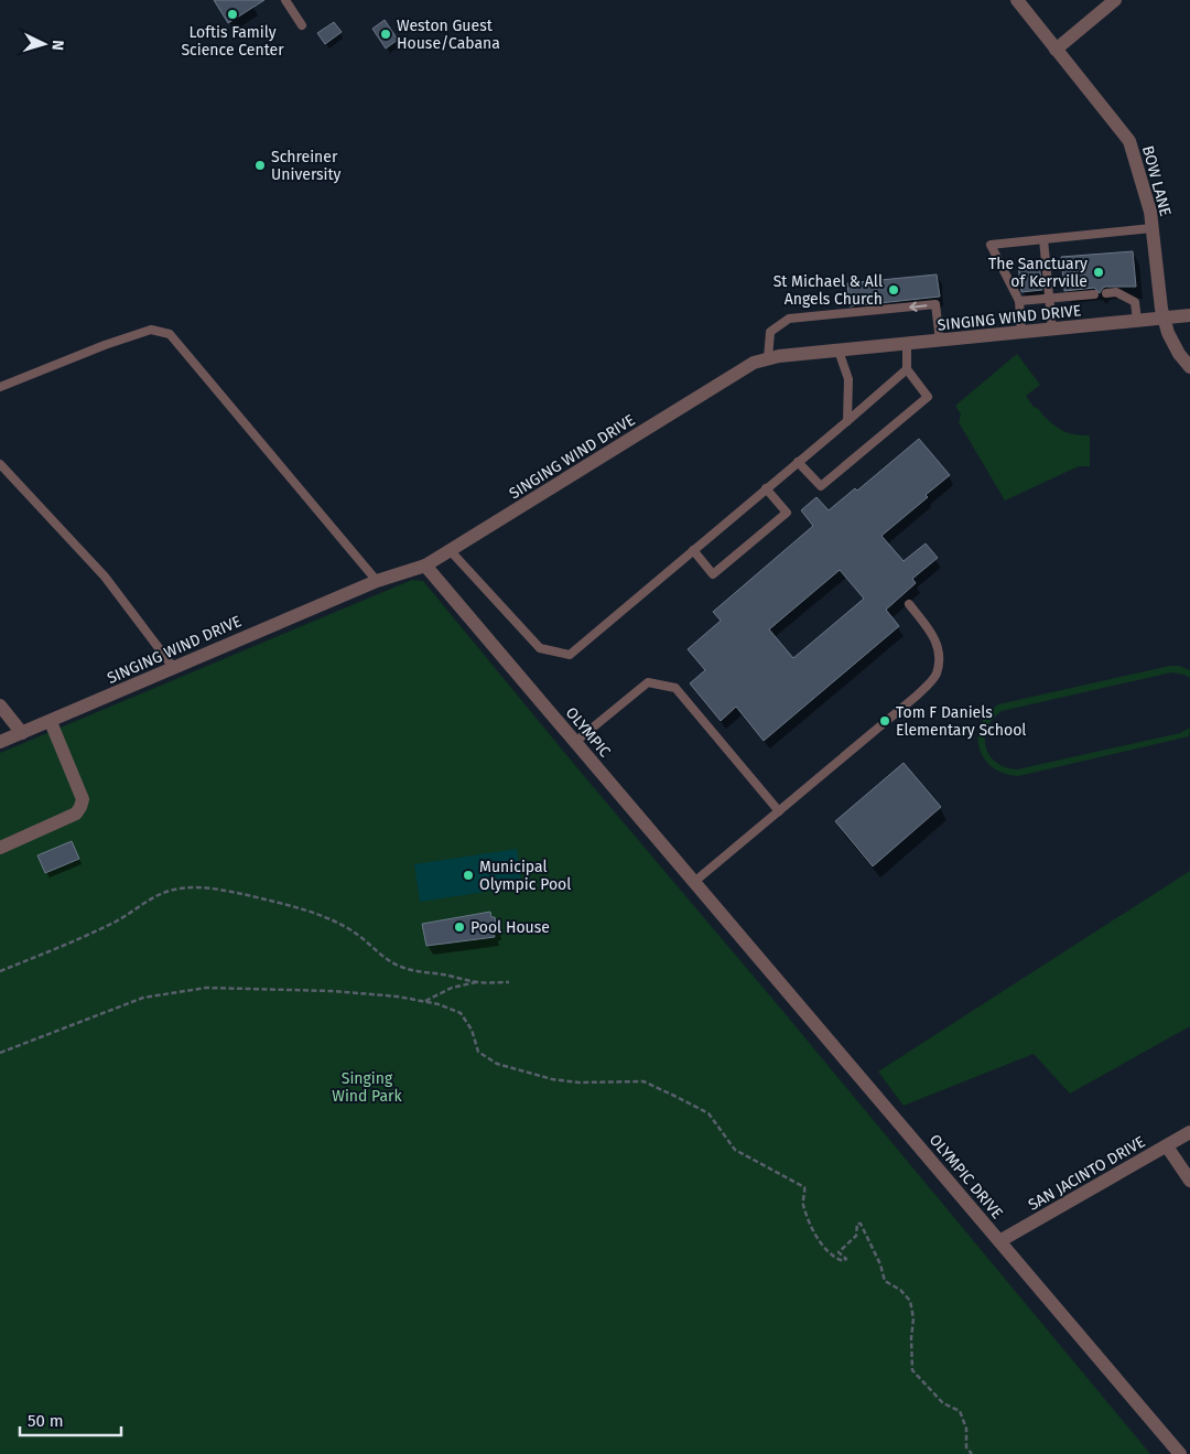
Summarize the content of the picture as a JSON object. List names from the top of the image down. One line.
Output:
{"streets":{"street":["BOW LANE","SINGING WIND DRIVE","OLYMPIC","SAN JACINTO DRIVE","OLYMPIC DRIVE"]},"crossings":[["BOW LANE","SINGING WIND DRIVE"],["SINGING WIND DRIVE","OLYMPIC"],["OLYMPIC","OLYMPIC DRIVE"],["SAN JACINTO DRIVE","OLYMPIC DRIVE"]],"parks":["Singing Wind Park"],"places":["Loftis Family Science Center","Weston Guest House/Cabana","Schreiner University","The Sanctuary of Kerrville","St Michael & All Angels Church","Tom F Daniels Elementary School","Municipal Olympic Pool","Pool House"],"scale_bar":"50 m","north":"right"}
